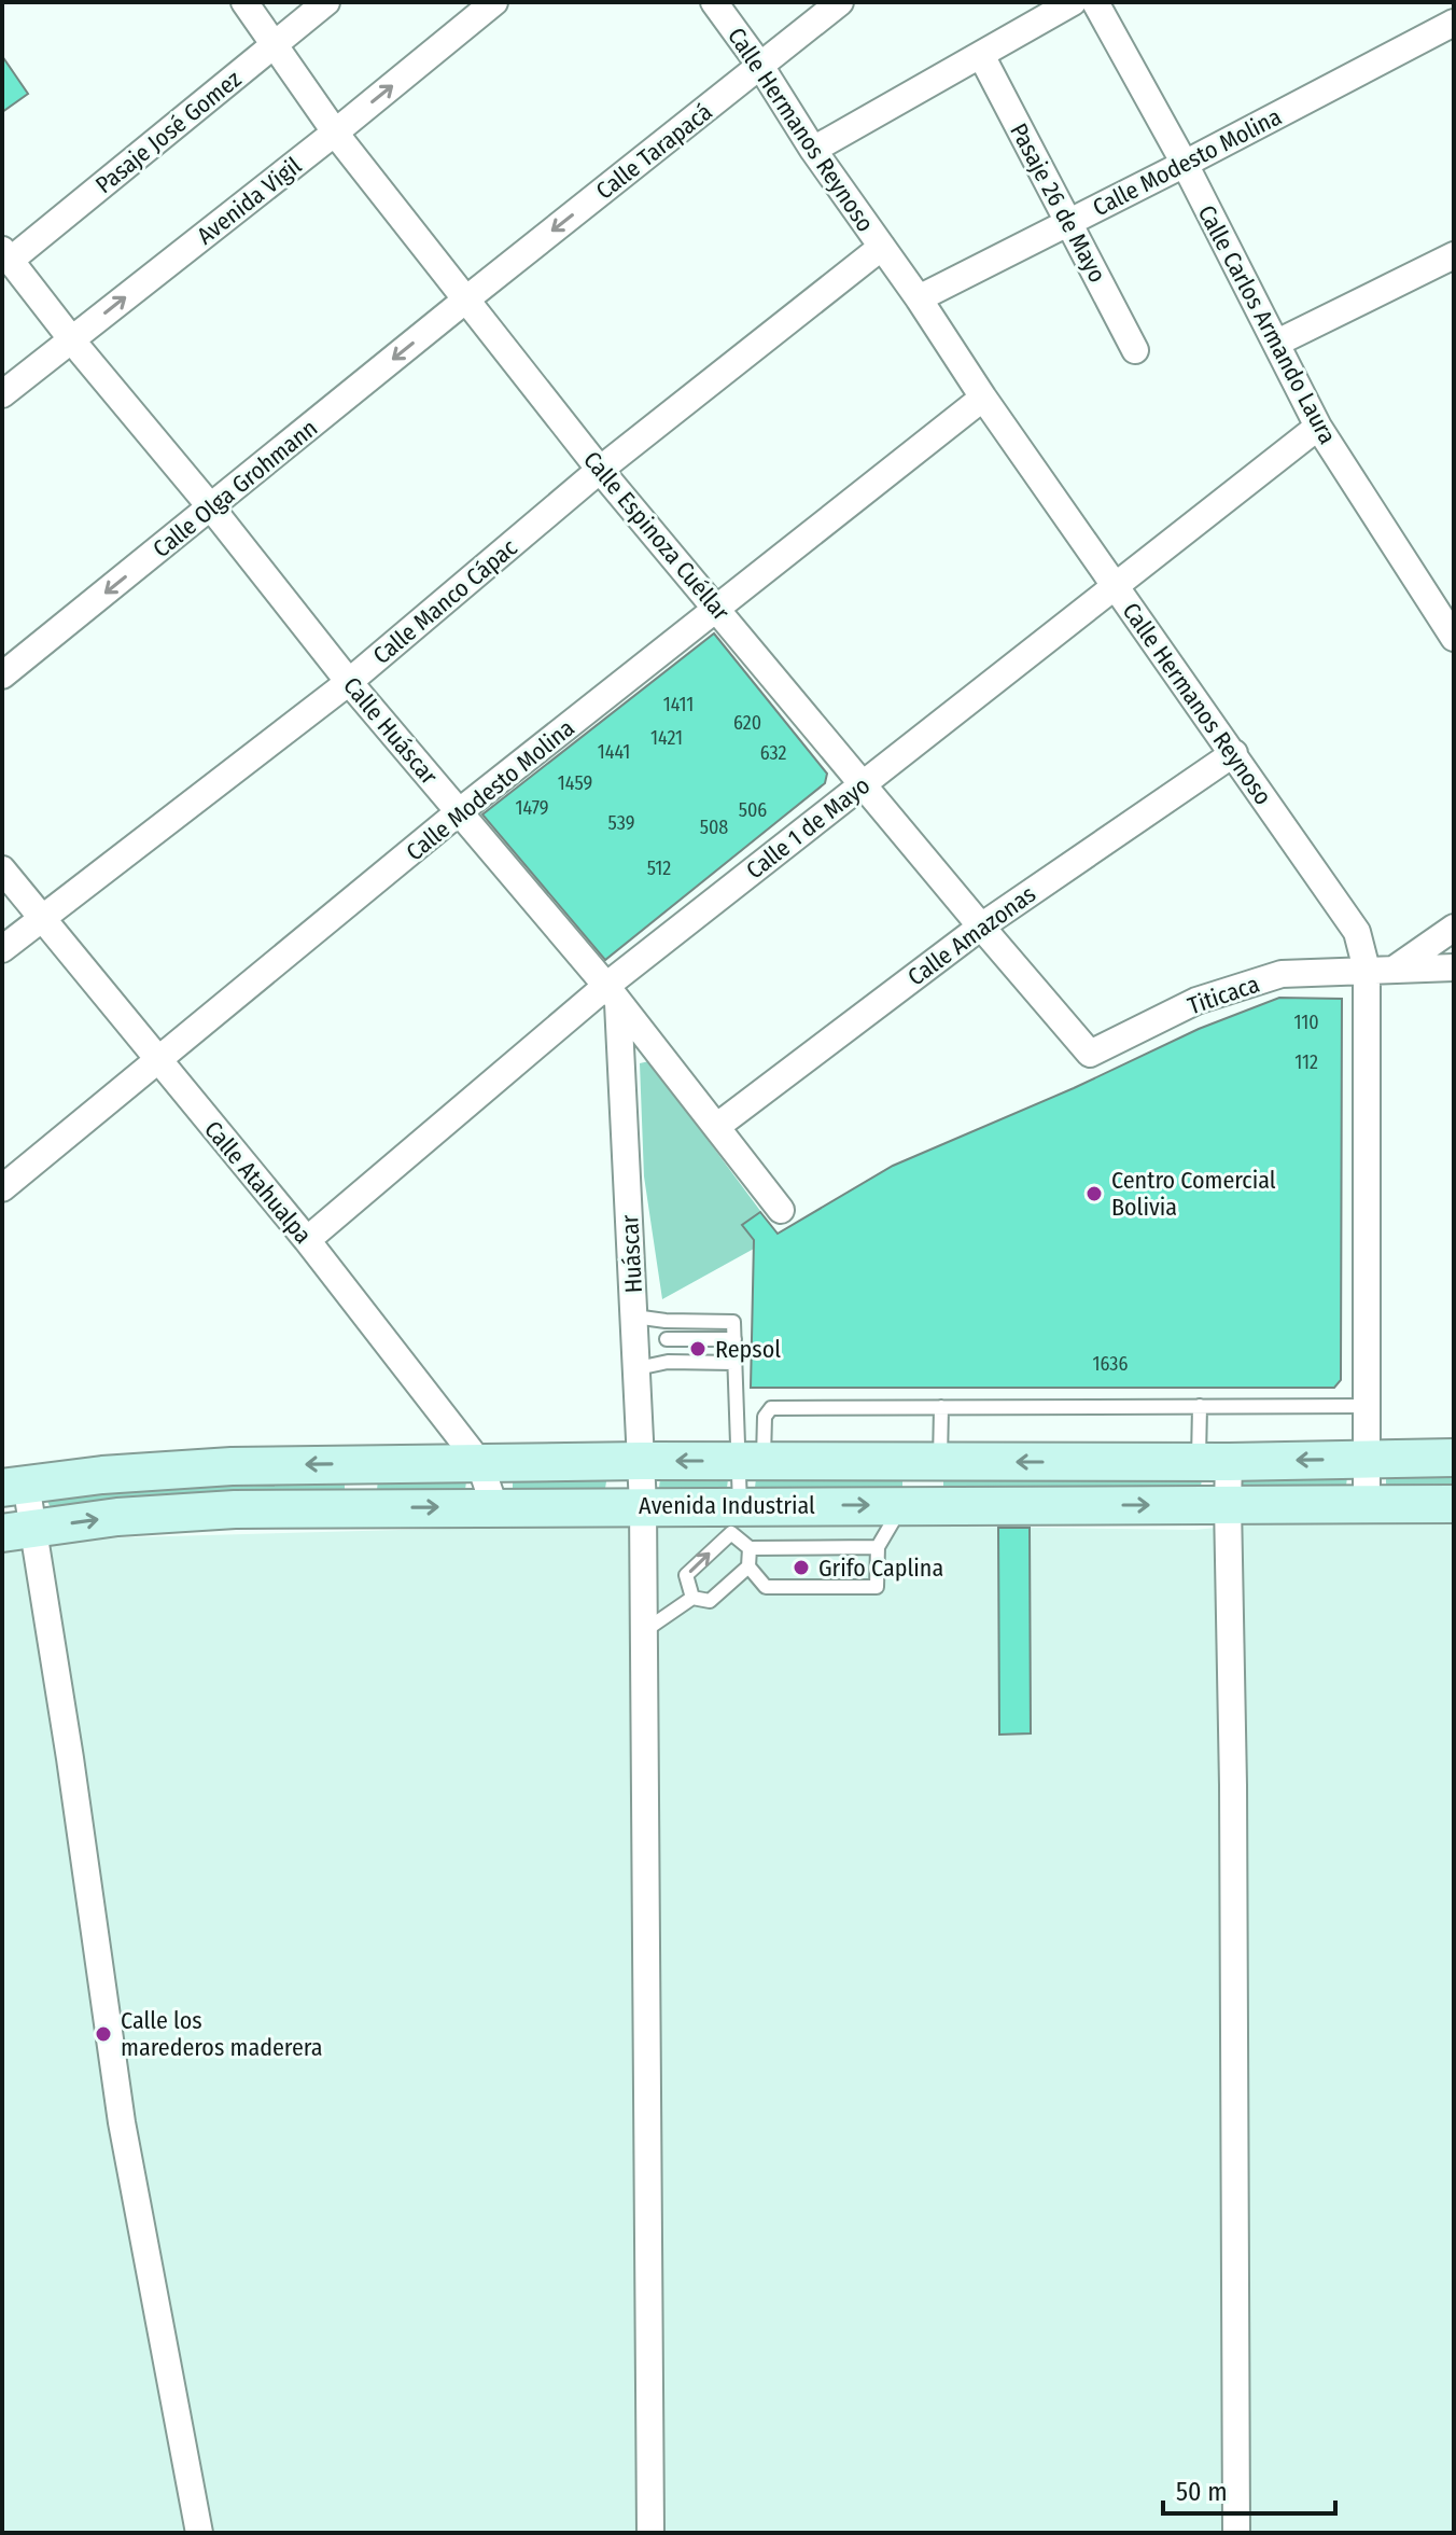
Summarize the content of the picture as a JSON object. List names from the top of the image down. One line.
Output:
{"streets":{"main road":["Avenida Industrial"],"street":["Calle Hermanos Reynoso","Pasaje José Gomez","Calle Tarapacá","Calle Modesto Molina","Avenida Vigil","Pasaje 26 de Mayo","Calle Carlos Armando Laura","Calle Olga Grohmann","Calle Espinoza Cuéllar","Calle Manco Cápac","Calle Huáscar","Calle 1 de Mayo","Calle Amazonas","Titicaca","Calle Atahualpa","Huáscar"]},"crossings":[["Calle Hermanos Reynoso","Calle Tarapacá"],["Calle Hermanos Reynoso","Calle Modesto Molina"],["Calle Hermanos Reynoso","Calle Manco Cápac"],["Calle Hermanos Reynoso","Calle 1 de Mayo"],["Calle Hermanos Reynoso","Calle Amazonas"],["Calle Hermanos Reynoso","Titicaca"],["Calle Hermanos Reynoso","Avenida Industrial"],["Pasaje José Gomez","Calle Espinoza Cuéllar"],["Pasaje José Gomez","Calle Huáscar"],["Calle Tarapacá","Calle Olga Grohmann"],["Calle Tarapacá","Calle Espinoza Cuéllar"],["Calle Modesto Molina","Pasaje 26 de Mayo"],["Calle Modesto Molina","Calle Carlos Armando Laura"],["Calle Modesto Molina","Calle Espinoza Cuéllar"],["Calle Modesto Molina","Calle Huáscar"],["Calle Modesto Molina","Calle Atahualpa"],["Avenida Vigil","Calle Espinoza Cuéllar"],["Avenida Vigil","Calle Huáscar"],["Calle Carlos Armando Laura","Calle 1 de Mayo"],["Calle Olga Grohmann","Calle Espinoza Cuéllar"],["Calle Olga Grohmann","Calle Huáscar"],["Calle Espinoza Cuéllar","Calle Manco Cápac"],["Calle Espinoza Cuéllar","Calle 1 de Mayo"],["Calle Espinoza Cuéllar","Calle Amazonas"],["Calle Espinoza Cuéllar","Titicaca"],["Calle Manco Cápac","Calle Huáscar"],["Calle Manco Cápac","Calle Atahualpa"],["Calle Huáscar","Calle 1 de Mayo"],["Calle Huáscar","Calle Amazonas"],["Calle Huáscar","Huáscar"],["Calle 1 de Mayo","Calle Atahualpa"],["Calle 1 de Mayo","Huáscar"],["Calle Atahualpa","Avenida Industrial"],["Huáscar","Avenida Industrial"]],"one_way":["Calle Tarapacá","Avenida Vigil","Calle Olga Grohmann"],"places":["Centro Comercial Bolivia","Repsol","Grifo Caplina","Calle los marederos maderera"],"house_numbers":["1411","620","1421","1441","632","1459","1479","506","539","508","512","110","112","1636"],"scale_bar":"50 m"}
